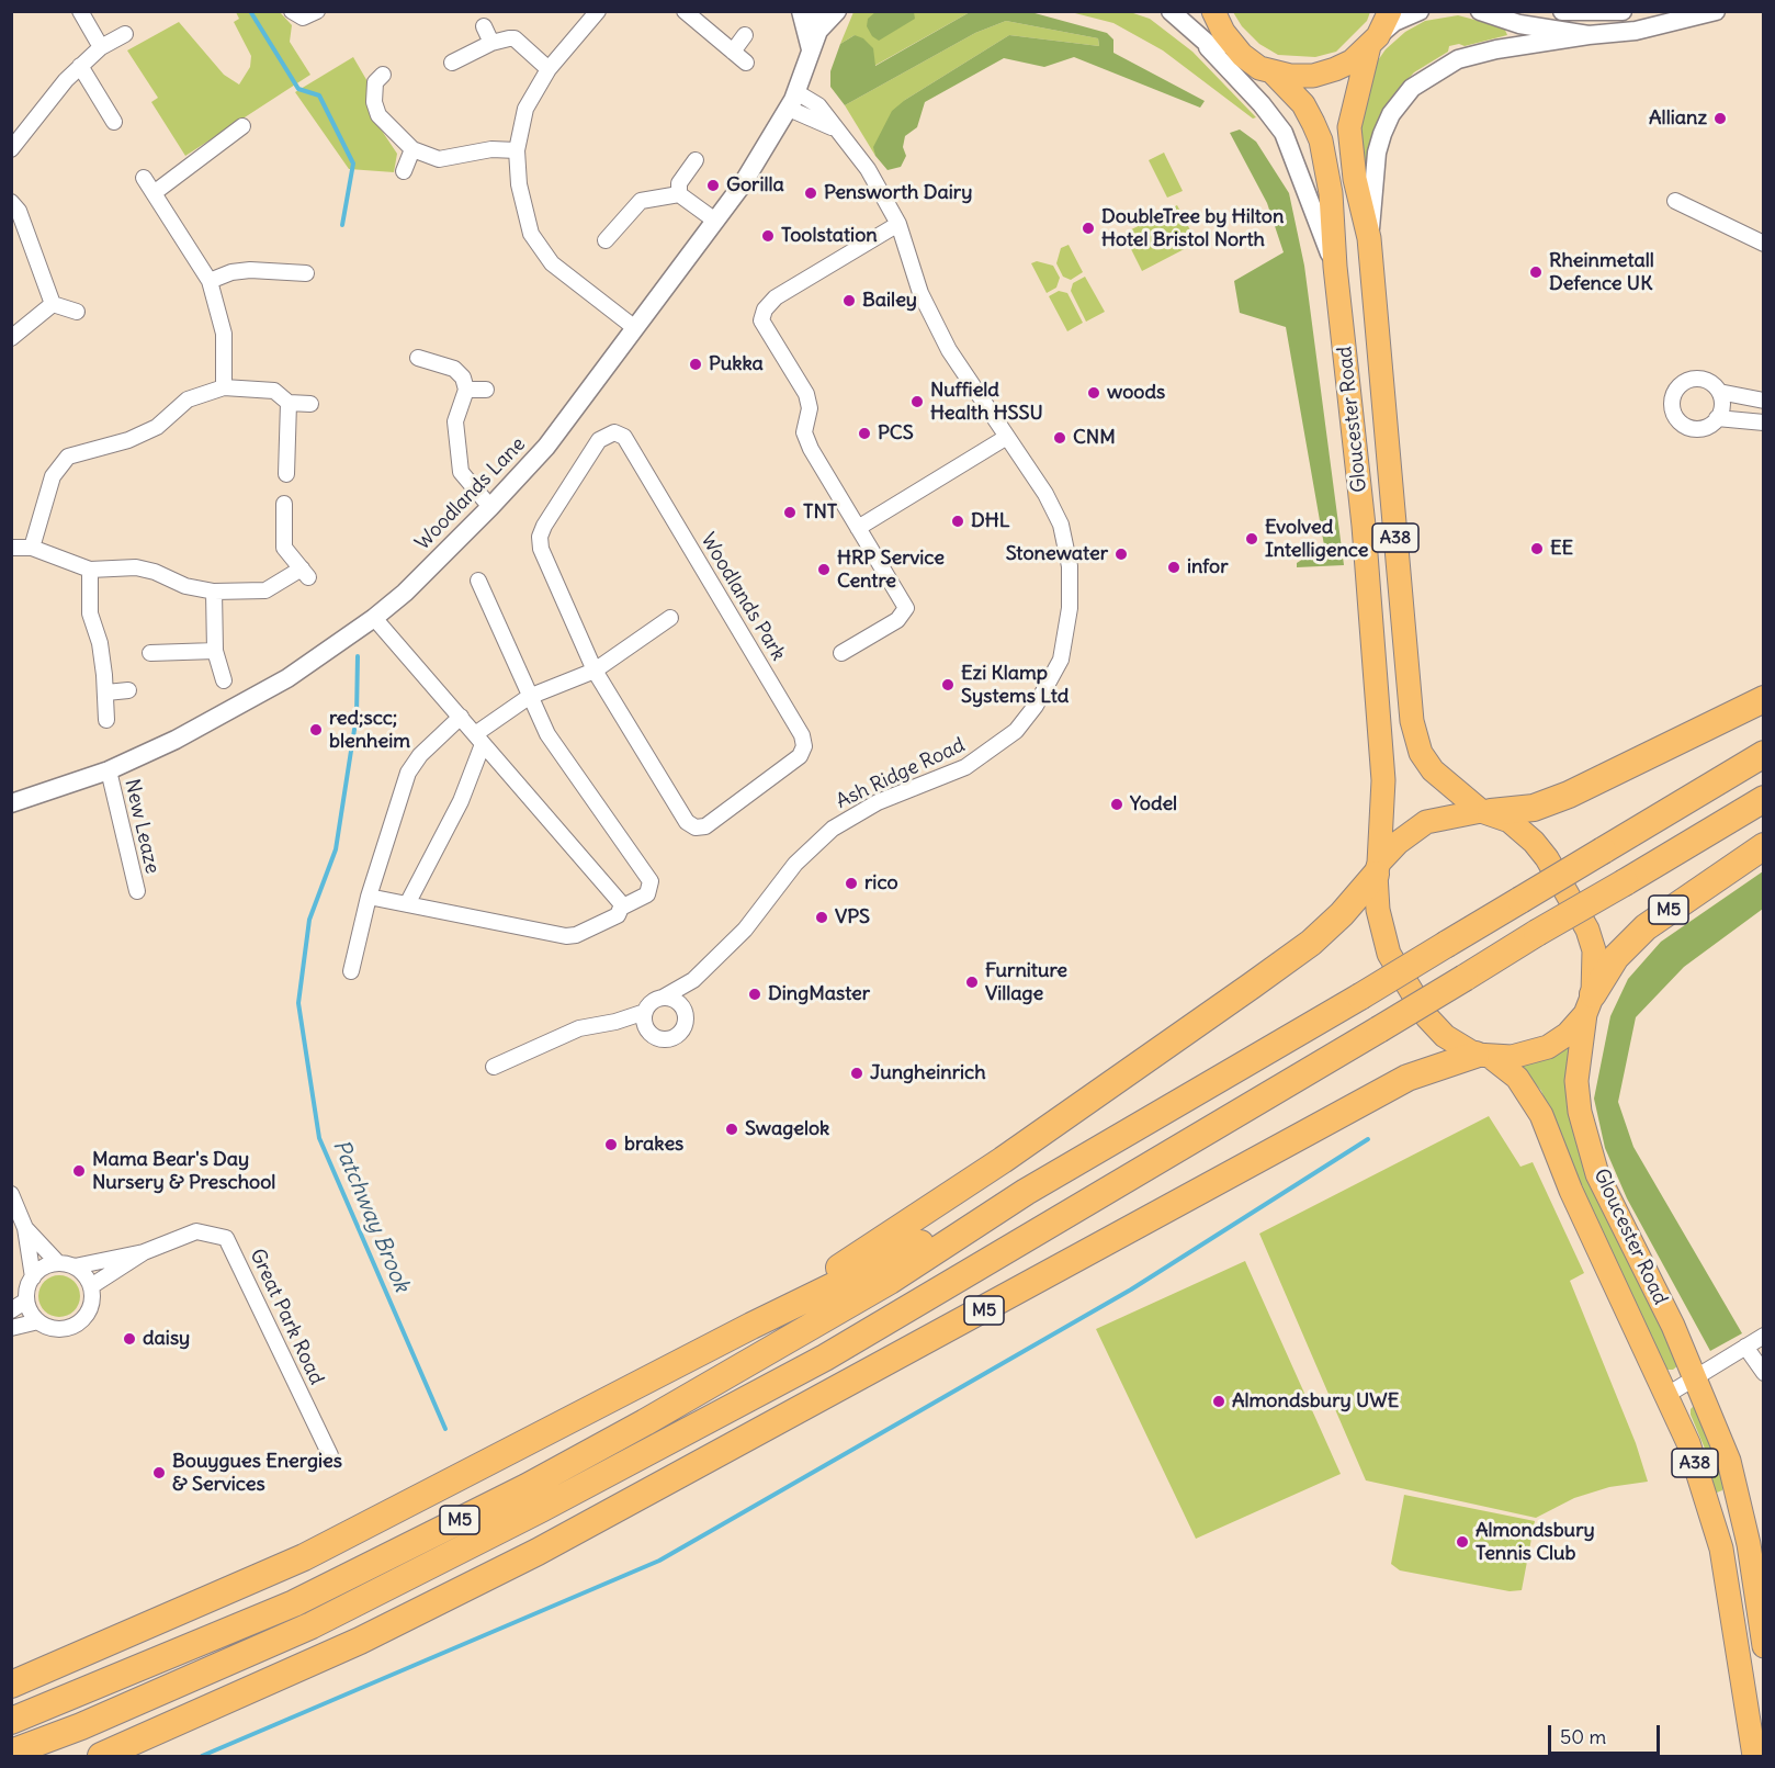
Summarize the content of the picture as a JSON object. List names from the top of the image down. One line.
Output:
{"streets":{"highway":["M5"],"main road":["Gloucester Road","A38"],"street":["Woodlands Lane","Woodlands Park","Ash Ridge Road","New Leaze","Great Park Road"]},"crossings":[["Gloucester Road","M5"],["Woodlands Lane","Ash Ridge Road"],["Woodlands Lane","New Leaze"]],"water":["Patchway Brook"],"places":["Allianz","Gorilla","Pensworth Dairy","DoubleTree by Hilton Hotel Bristol North","Toolstation","Rheinmetall Defence UK","Bailey","Pukka","woods","Nuffield Health HSSU","PCS","CNM","TNT","DHL","Evolved Intelligence","EE","Stonewater","infor","HRP Service Centre","Ezi Klamp Systems Ltd","red;scc; blenheim","Yodel","rico","VPS","Furniture Village","DingMaster","Jungheinrich","Swagelok","brakes","Mama Bear's Day Nursery & Preschool","daisy","Almondsbury UWE","Bouygues Energies & Services","Almondsbury Tennis Club"],"scale_bar":"50 m"}
